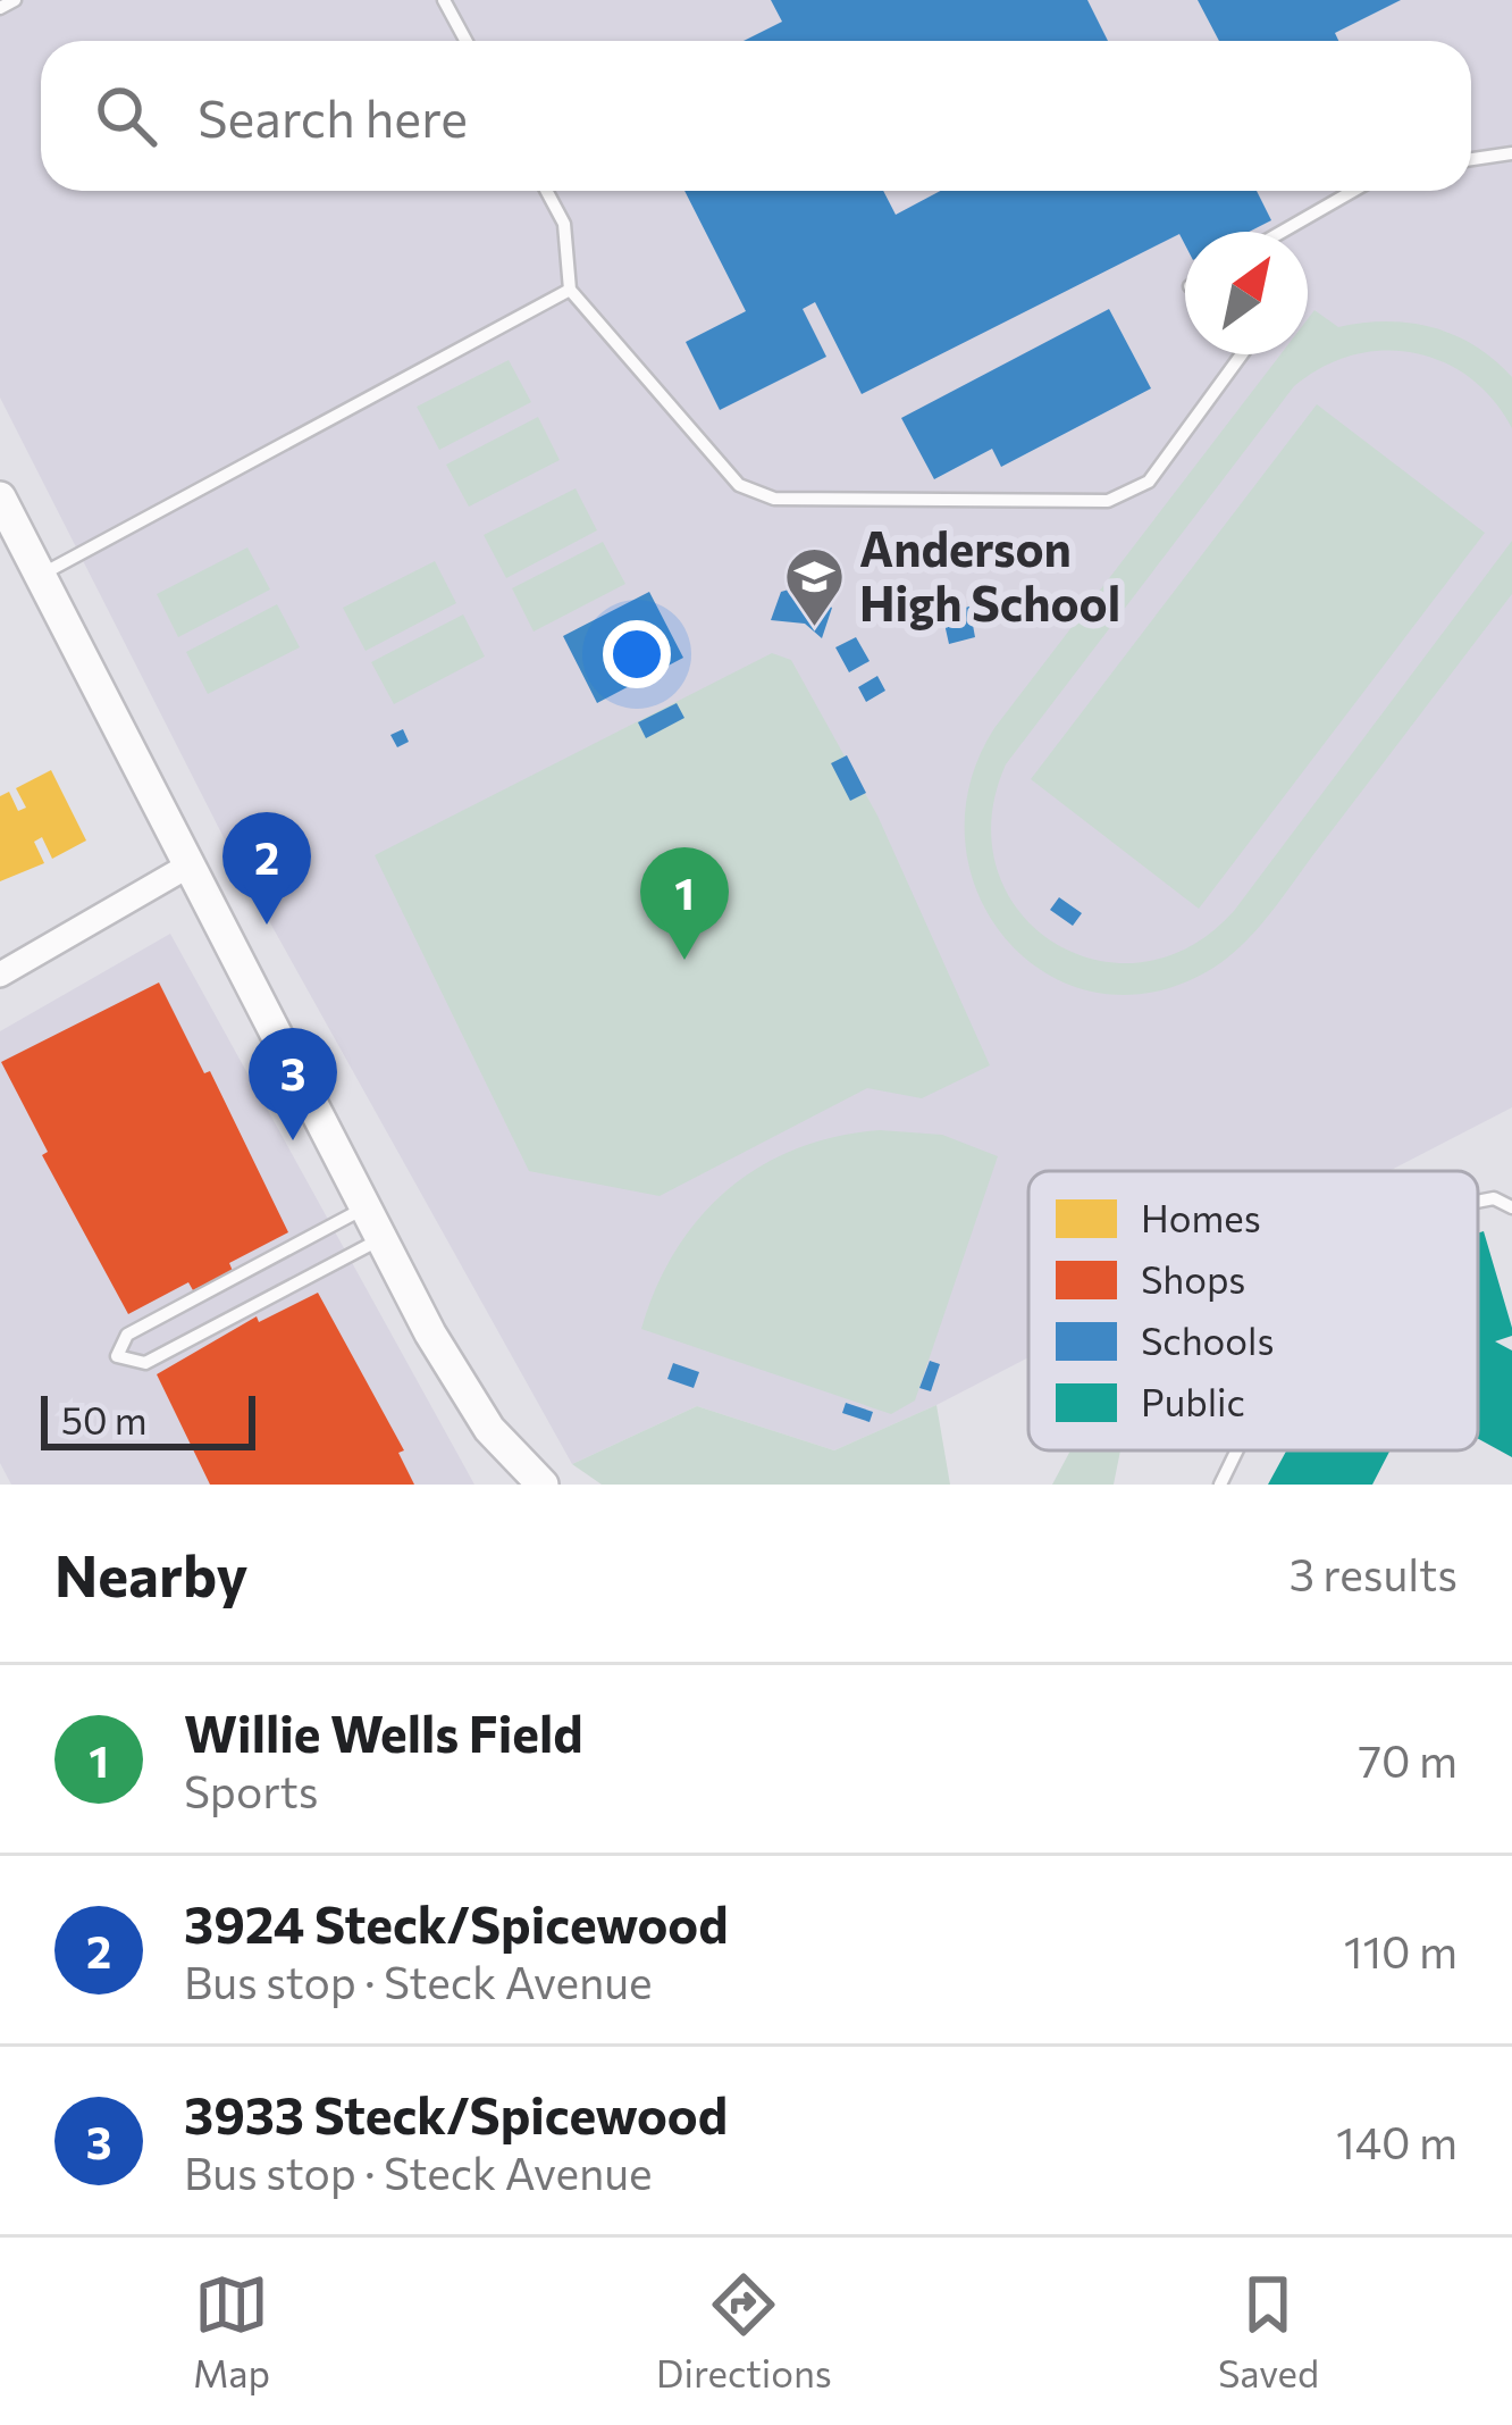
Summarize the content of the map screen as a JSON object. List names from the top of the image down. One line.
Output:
{"places":{"school or university":["Anderson High School"]},"legend":["Homes","Shops","Schools","Public"],"scale_bar":"50 m","north":"top right","page":{"search":"Search here","pins":["2","1","3"],"scale":"50 m","heading":["Nearby","3 results"],"list":[{"mark":"1","name":"Willie Wells Field","note":"Sports","value":"70 m"},{"mark":"2","name":"3924 Steck/Spicewood","note":"Bus stop · Steck Avenue","value":"110 m"},{"mark":"3","name":"3933 Steck/Spicewood","note":"Bus stop · Steck Avenue","value":"140 m"}],"nav":["Map","Directions","Saved"]}}
